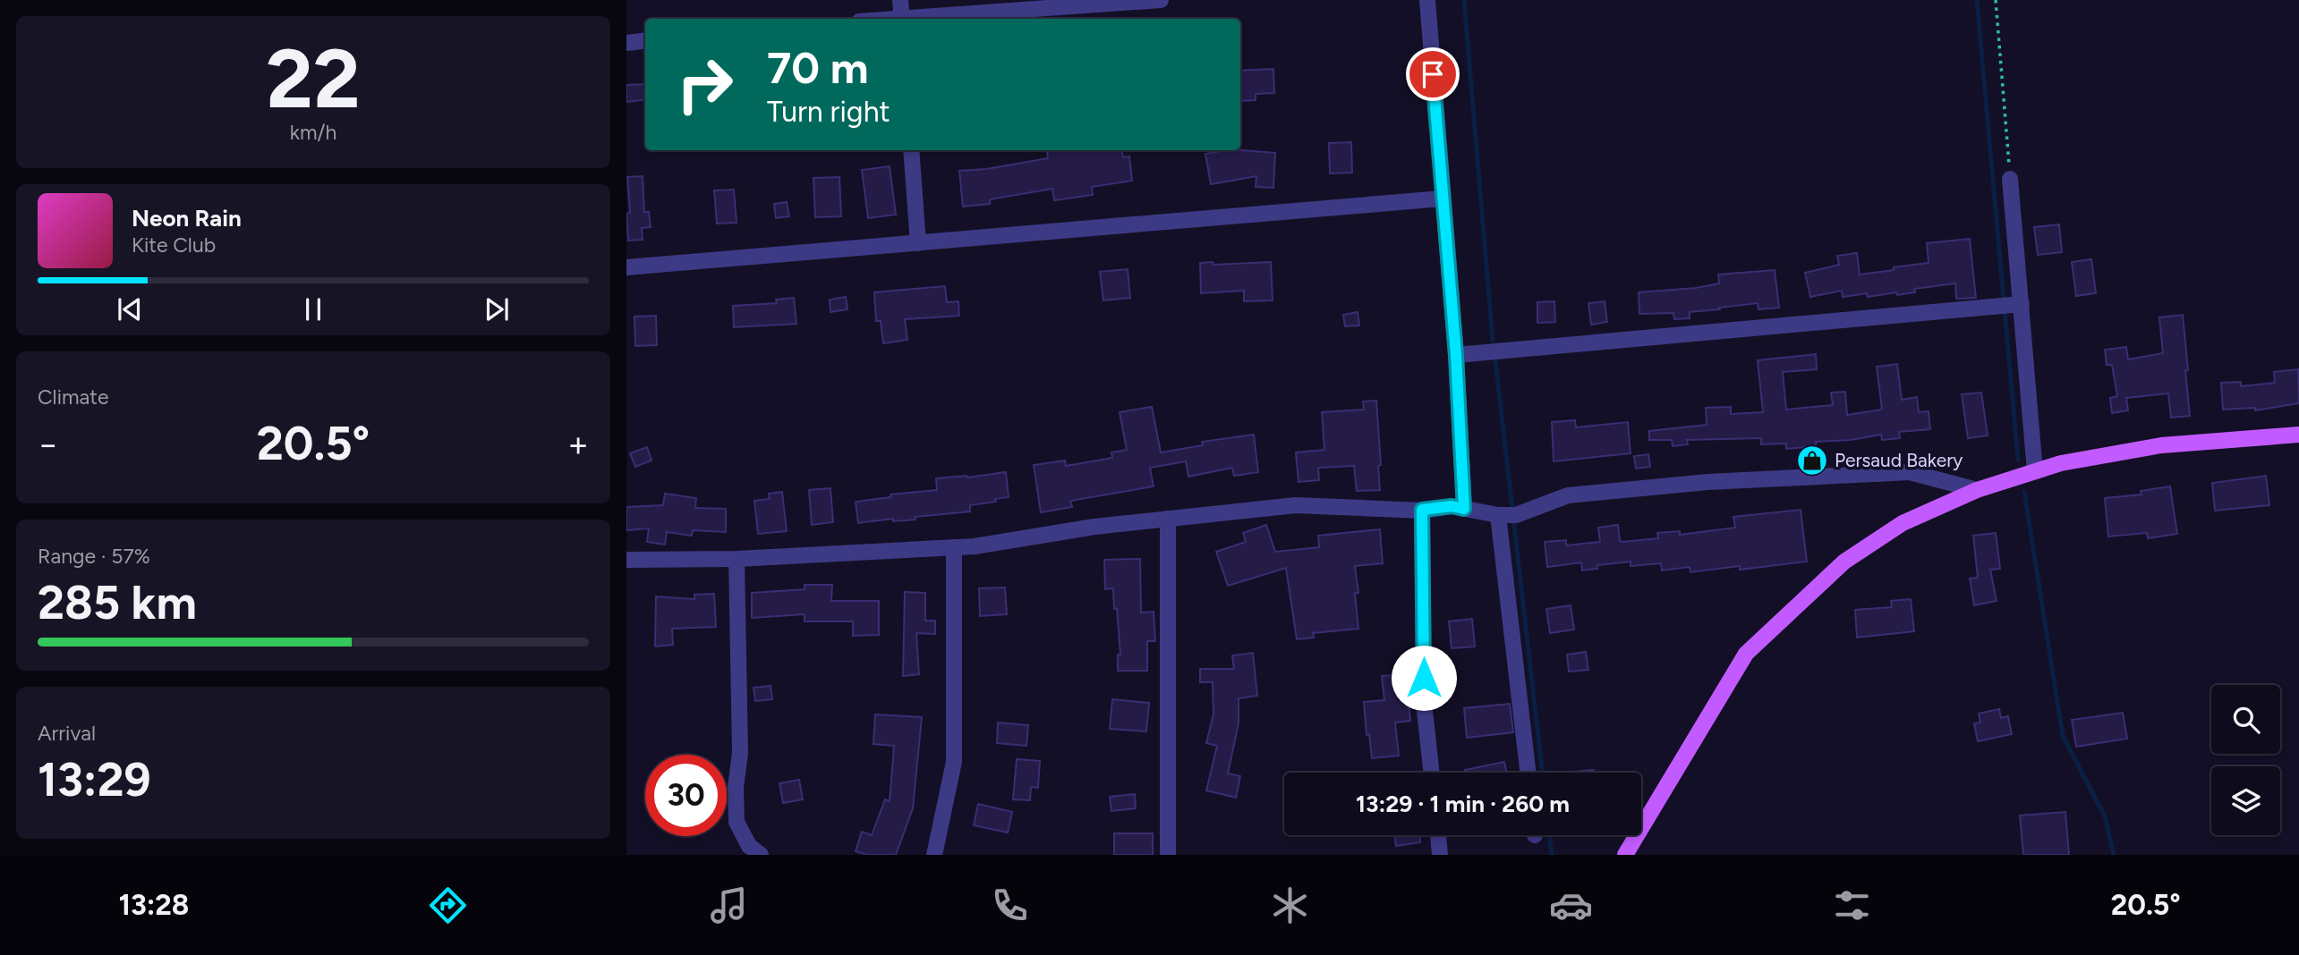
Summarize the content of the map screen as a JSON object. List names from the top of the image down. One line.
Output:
{"places":{"shop":["Persaud Bakery"]},"page":{"tile":[["22","km/h"],"Climate",["Range · 57%","285 km"],["Arrival","13:29"]],"turn":["70 m","Turn right"],"song":["Neon Rain","Kite Club"],"heat":["−","20.5°","+"],"limit":"30","trip":"13:29 · 1 min · 260 m","tabs":["13:28","20.5°"]}}
